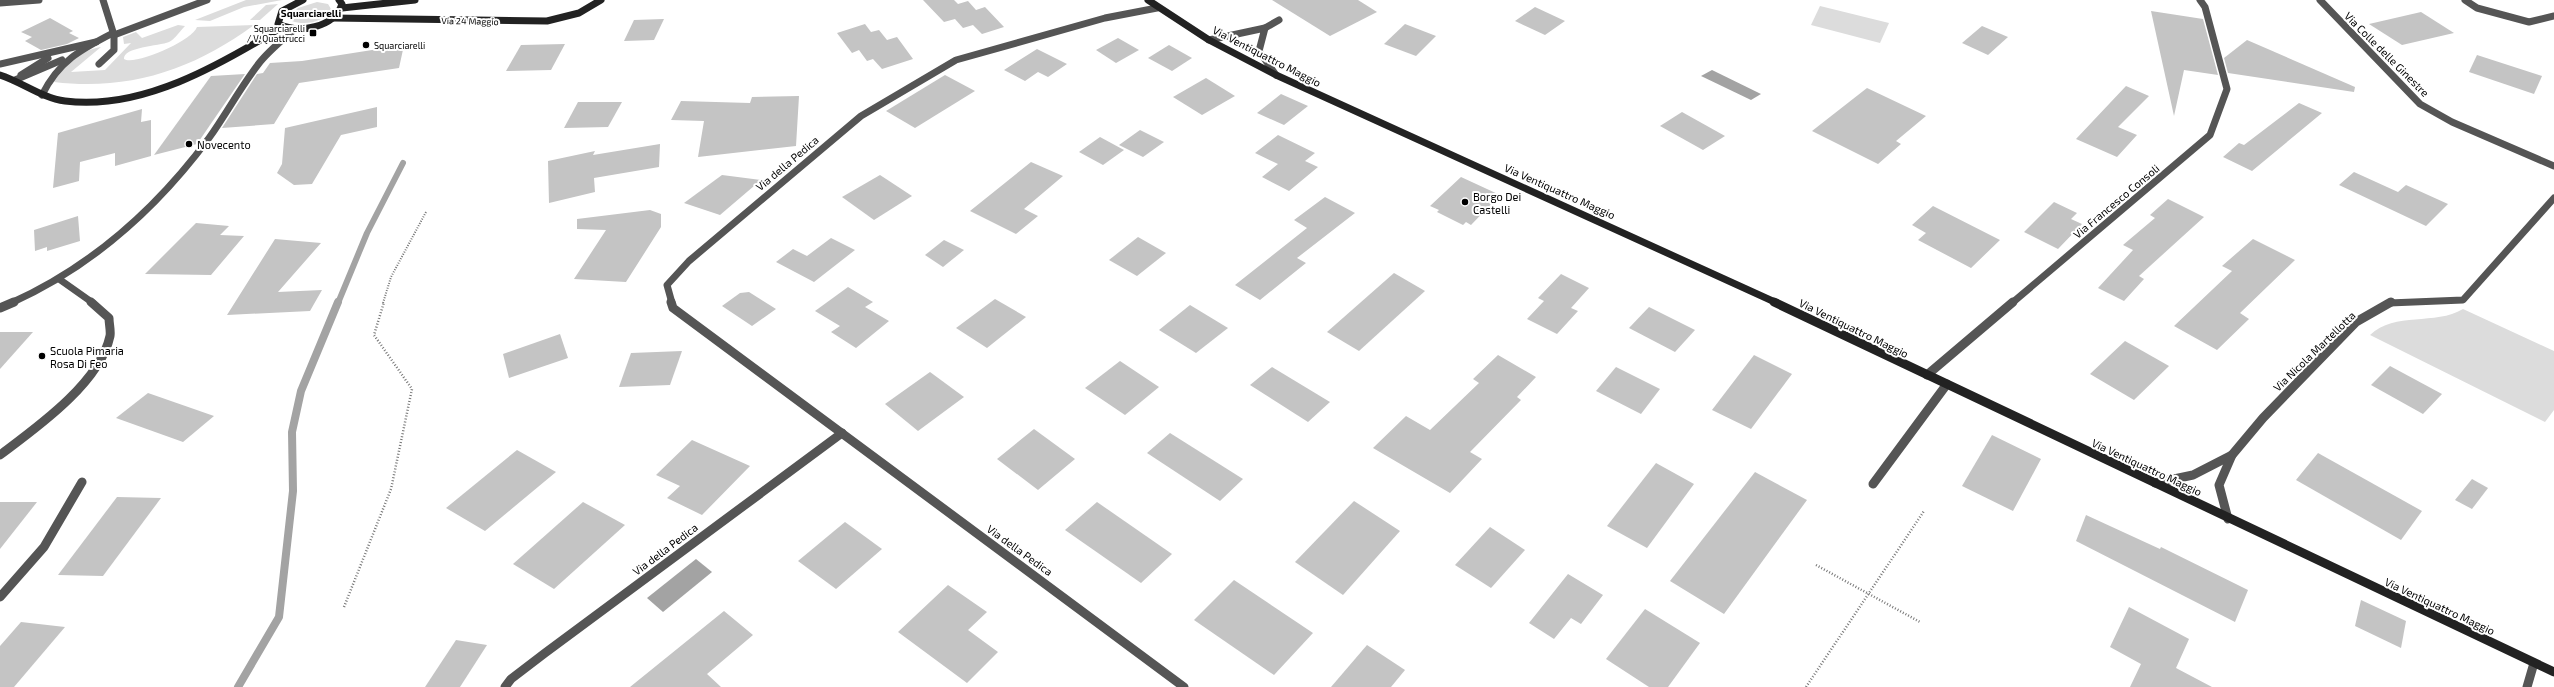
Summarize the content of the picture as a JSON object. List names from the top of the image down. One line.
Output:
{"streets":{"main road":["Via 24 Maggio","Via Ventiquattro Maggio"],"street":["Via Colle delle Ginestre","Via della Pedica","Via Francesco Consoli","Via Nicola Martellotta"]},"crossings":[["Via Ventiquattro Maggio","Via della Pedica"],["Via Ventiquattro Maggio","Via Francesco Consoli"]],"districts":["Squarciarelli"],"places":{"transit":["Squarciarelli / V. Quattrucci"],"other":["Squarciarelli","Novecento","Borgo Dei Castelli","Scuola Pimaria Rosa Di Feo"]}}
